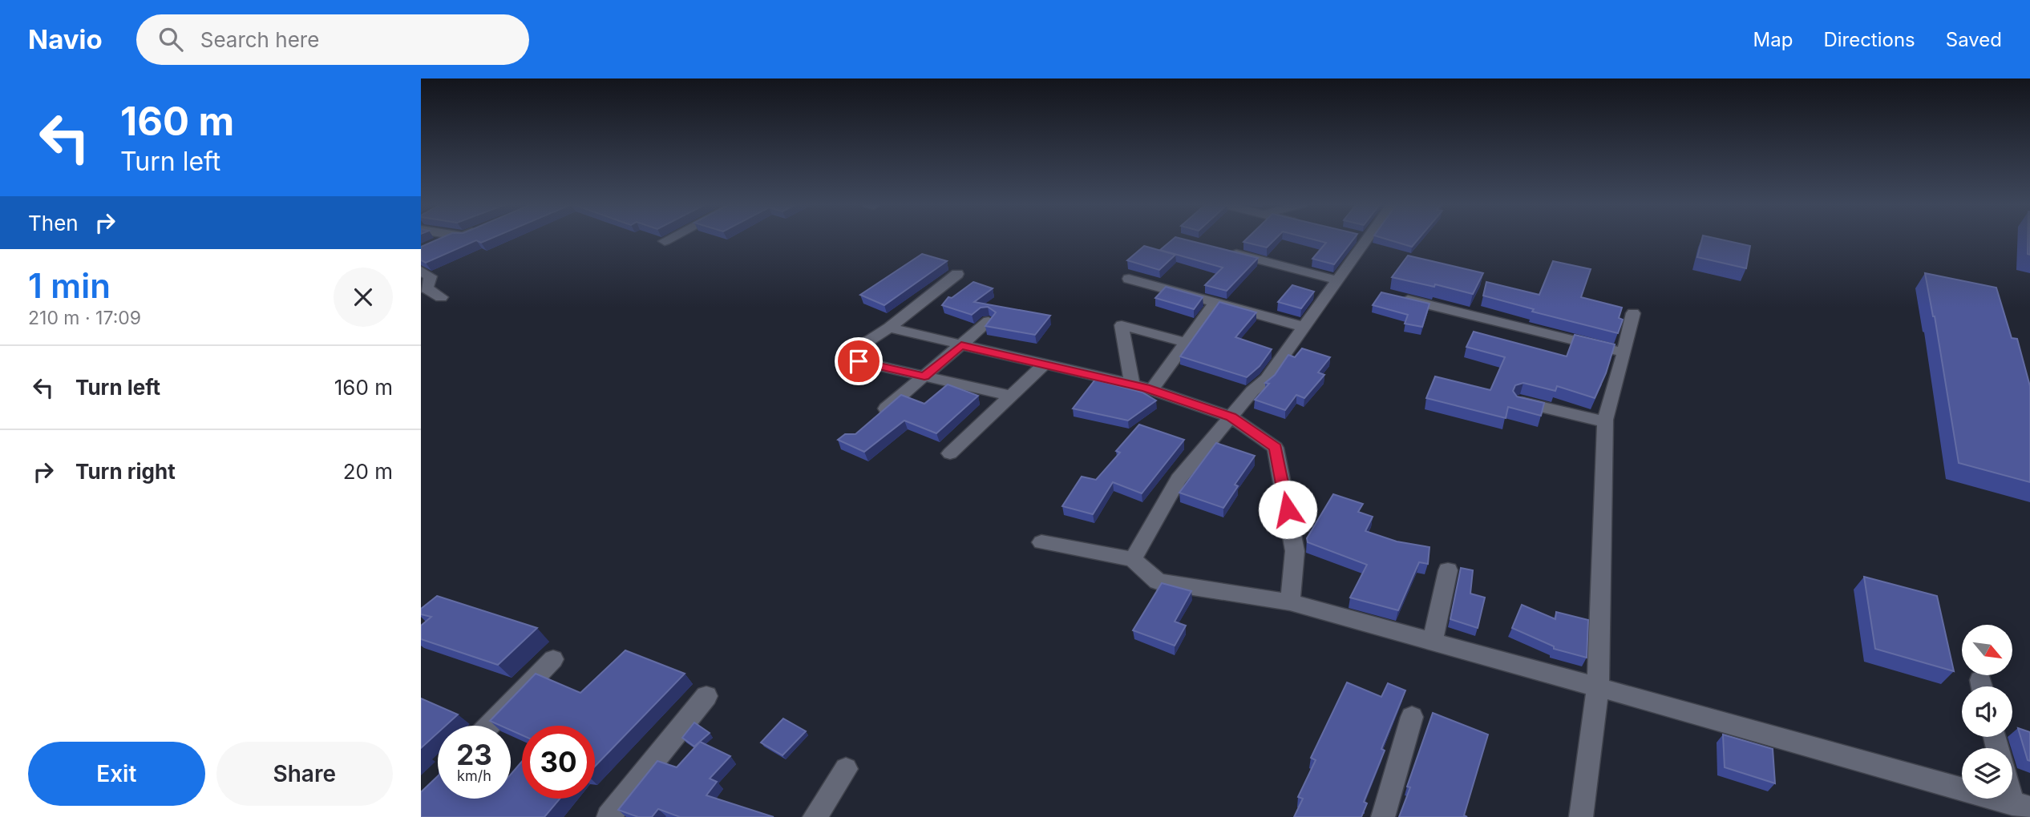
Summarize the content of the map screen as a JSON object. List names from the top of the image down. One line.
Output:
{"north":"bottom right","page":{"header":"Navio","search":"Search here","nav":["Map","Directions","Saved"],"turn":["160 m","Turn left"],"then":"Then","heading":["1 min","210 m · 17:09"],"list":[{"name":"Turn left","value":"160 m"},{"name":"Turn right","value":"20 m"}],"speed":"23 km/h","limit":"30","buttons":["Exit","Share"]}}
